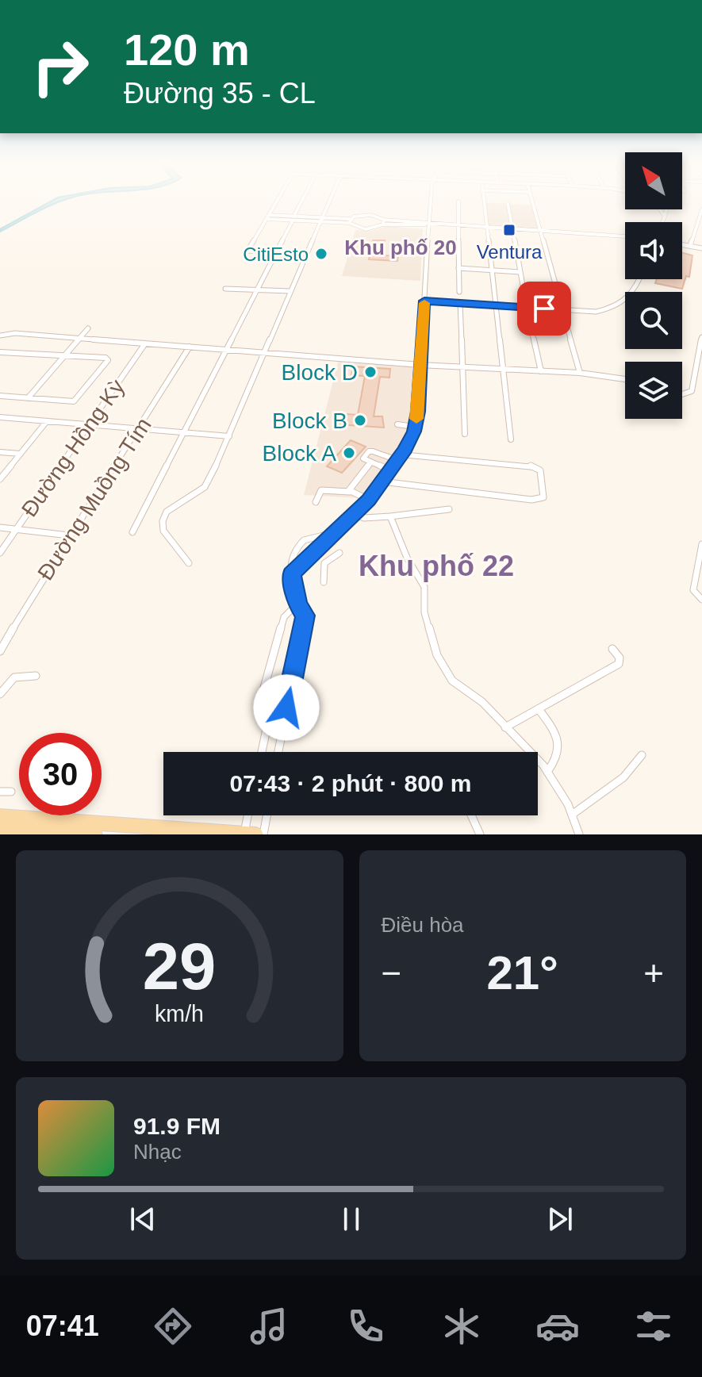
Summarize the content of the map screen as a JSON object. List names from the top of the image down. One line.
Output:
{"streets":{"street":["Đường Hồng Kỳ","Đường Muồng Tím"]},"districts":["Khu phố 20","Khu phố 22"],"places":{"transit":["Ventura"],"other":["CitiEsto","Block D","Block B","Block A"]},"north":"top left","page":{"turn":["120 m","Đường 35 - CL"],"limit":"30","trip":"07:43 · 2 phút · 800 m","tile":"Điều hòa","heat":["−","21°","+"],"song":["91.9 FM","Nhạc"],"tabs":"07:41","gauge":["29","km/h"]}}
